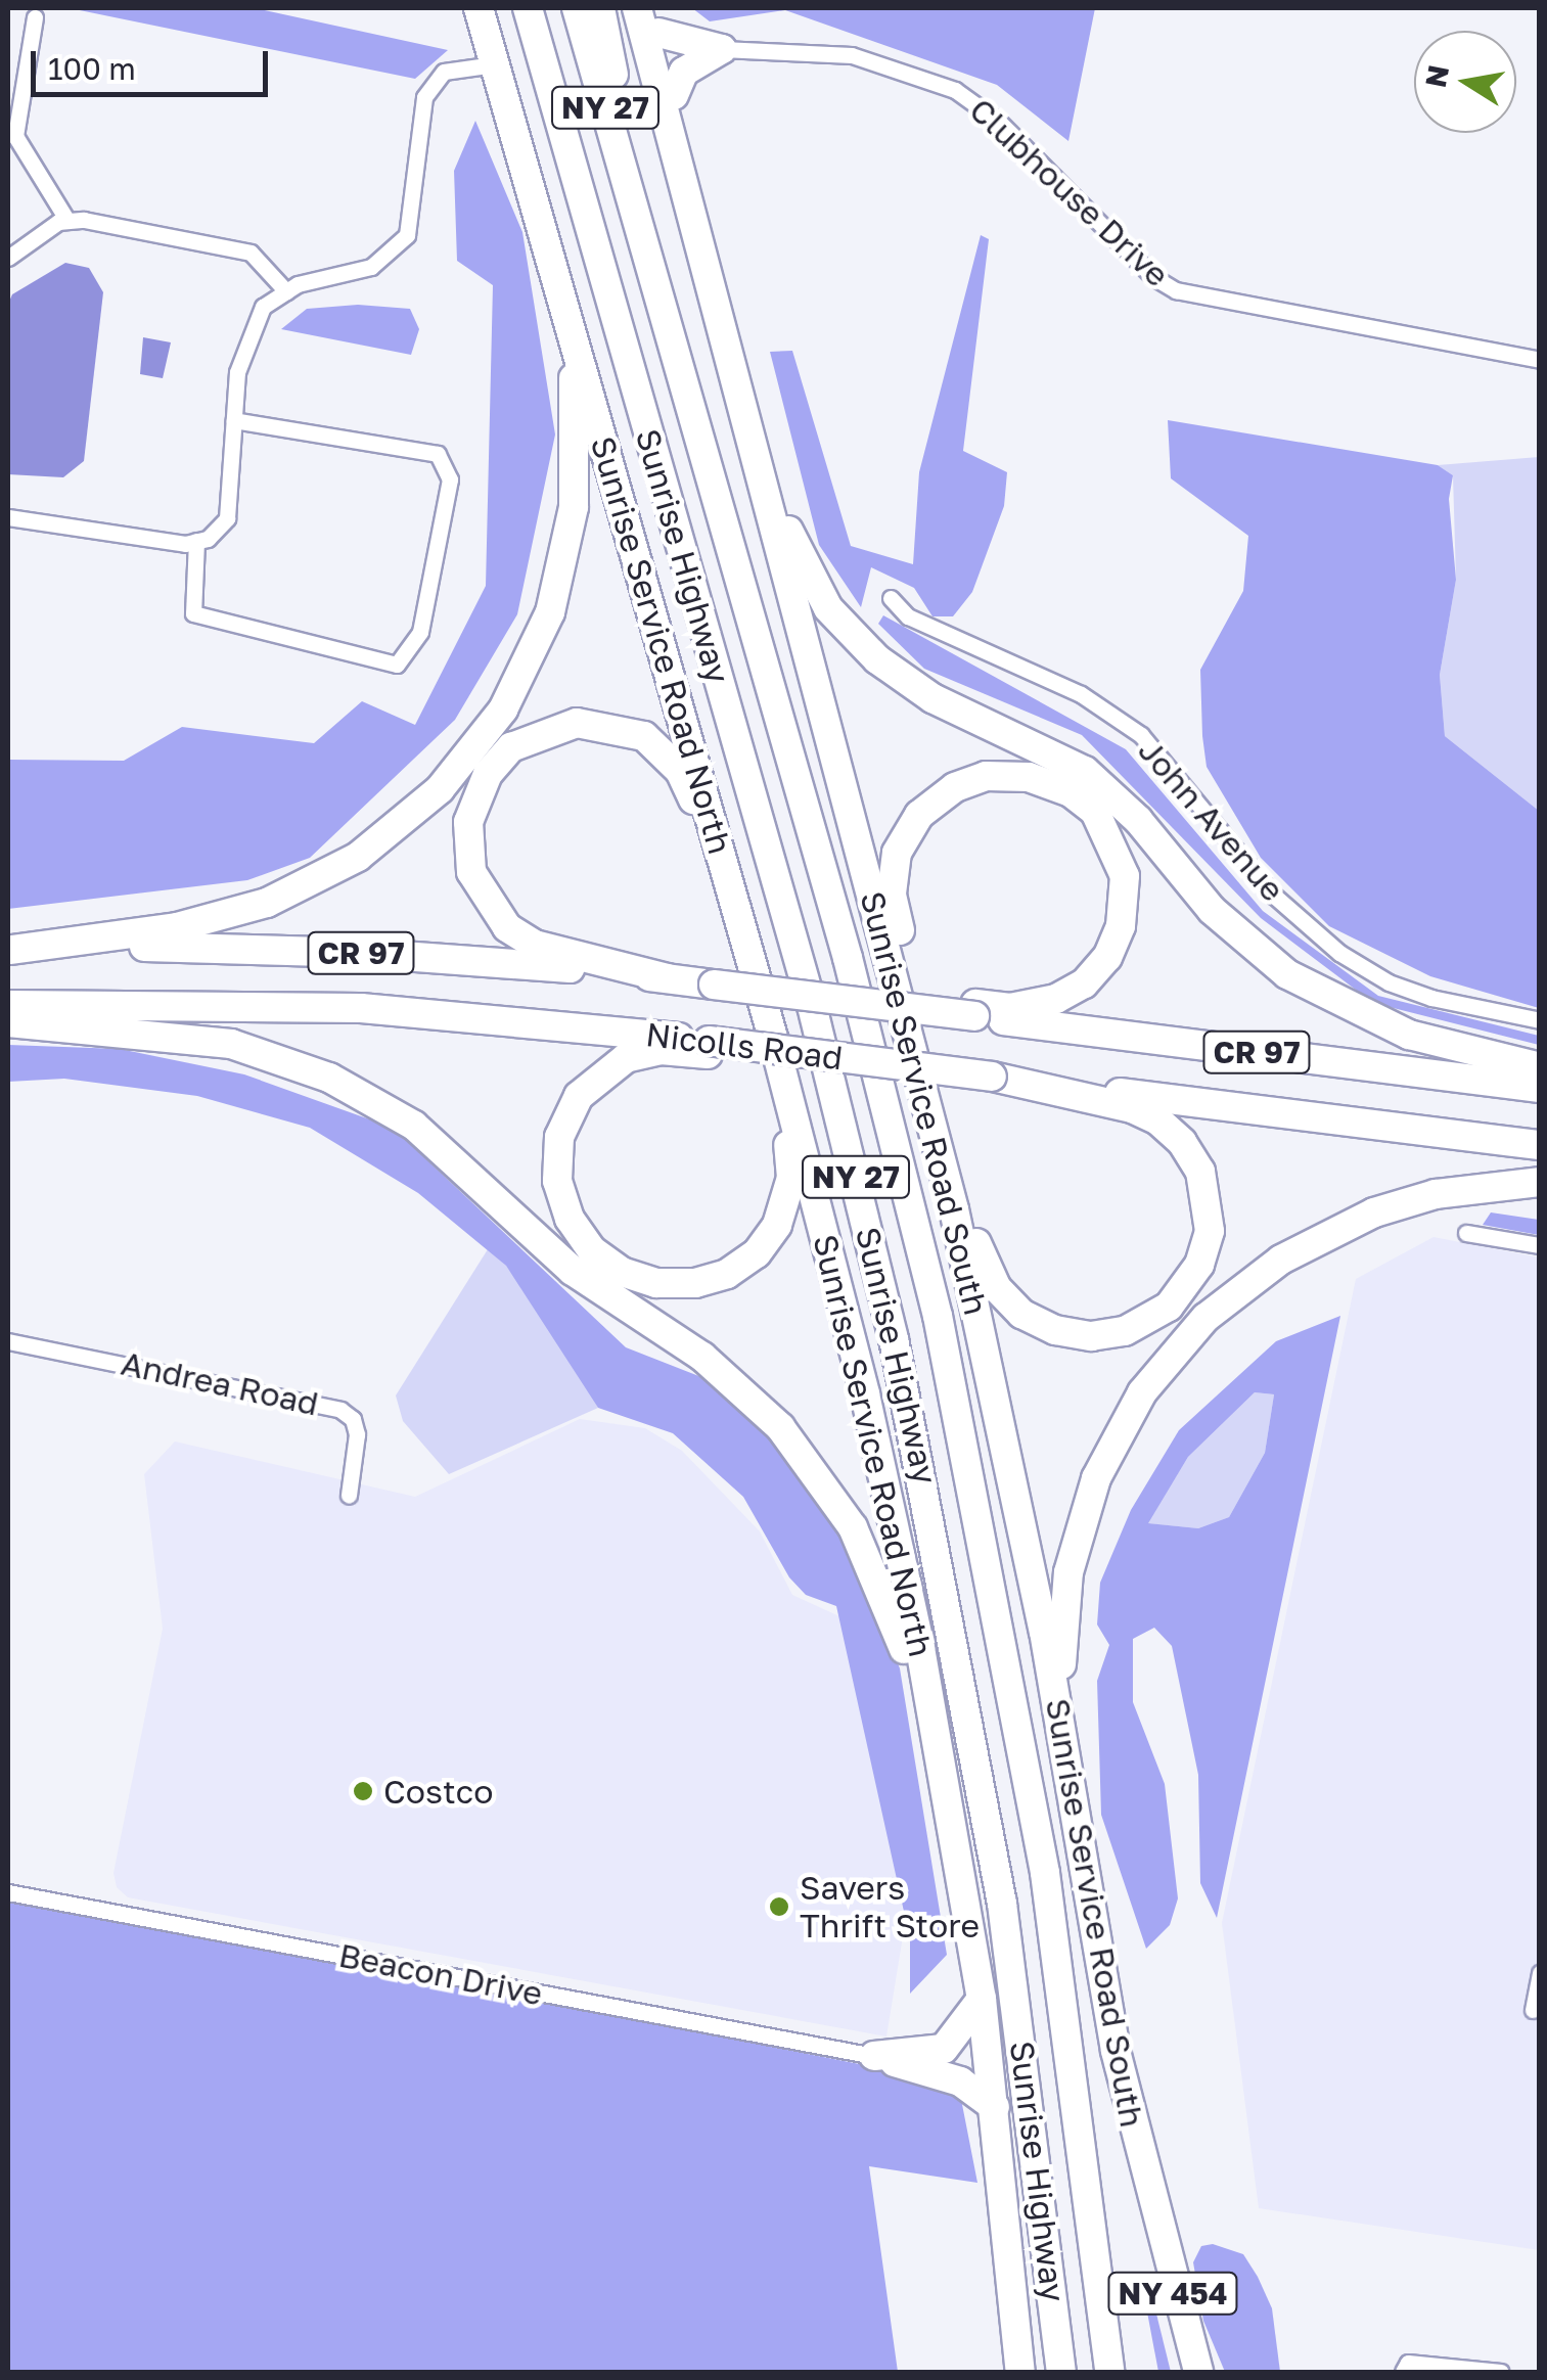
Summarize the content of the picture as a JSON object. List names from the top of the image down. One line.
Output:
{"streets":{"highway":["NY 27","Sunrise Highway","Sunrise Service Road North","CR 97","Nicolls Road","Sunrise Service Road South","NY 454"],"street":["Clubhouse Drive","John Avenue","Andrea Road","Beacon Drive"]},"crossings":[["Sunrise Service Road North","Nicolls Road"],["CR 97","Nicolls Road"]],"places":["Costco","Savers Thrift Store"],"scale_bar":"100 m","north":"left"}
